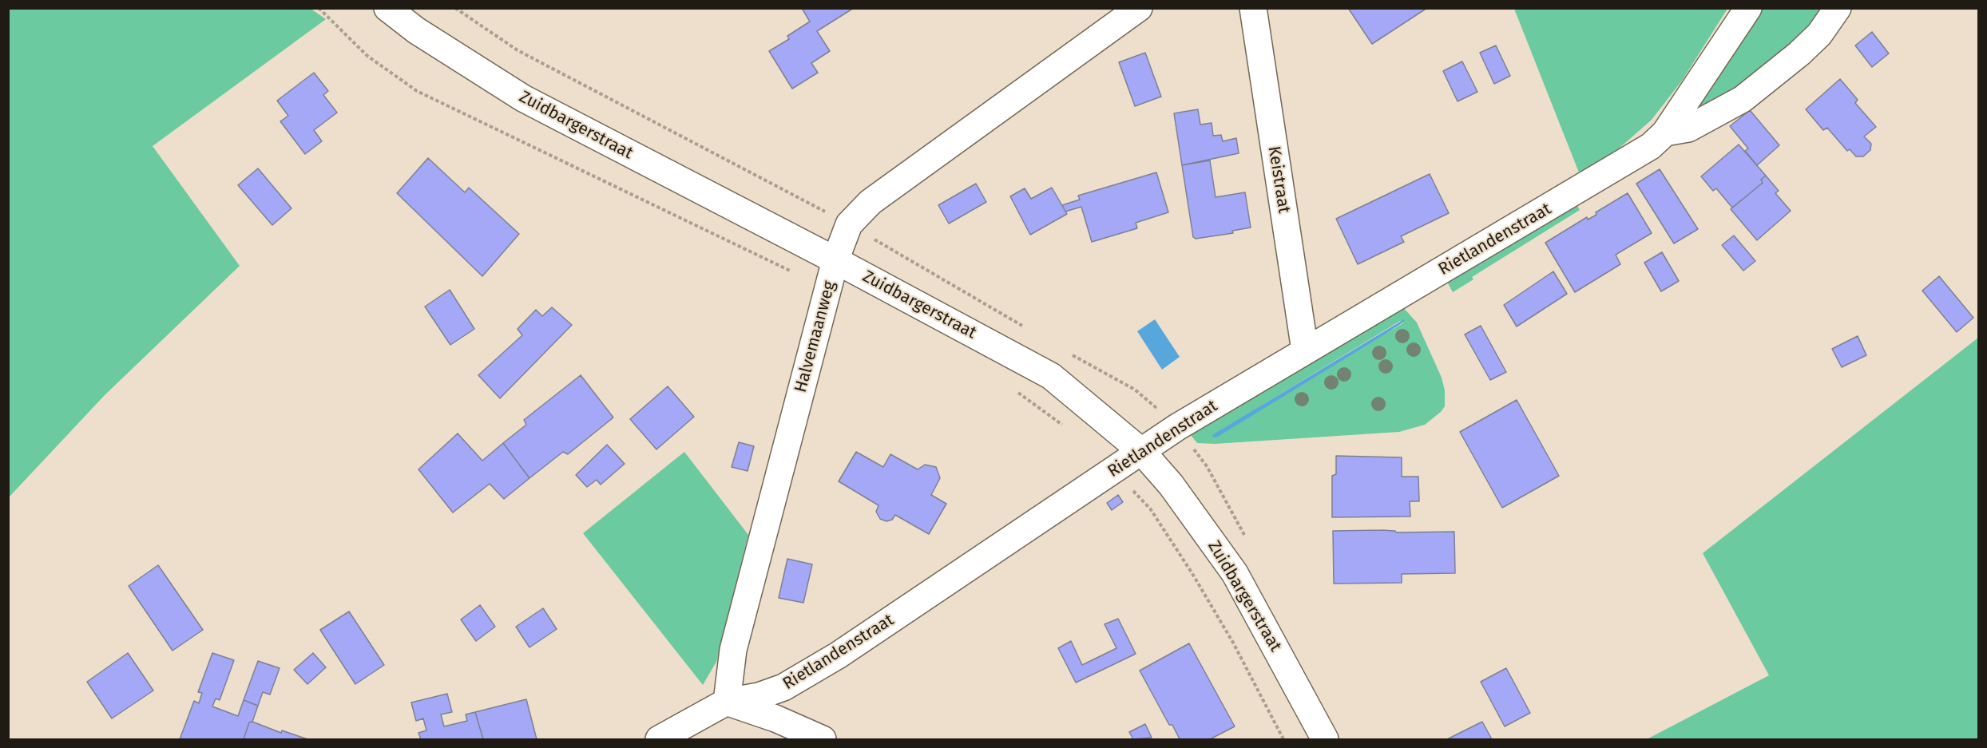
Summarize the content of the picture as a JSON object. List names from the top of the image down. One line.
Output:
{"streets":{"street":["Zuidbargerstraat","Keistraat","Rietlandenstraat","Halvemaanweg"]},"crossings":[["Zuidbargerstraat","Rietlandenstraat"],["Zuidbargerstraat","Halvemaanweg"],["Keistraat","Rietlandenstraat"],["Rietlandenstraat","Halvemaanweg"]]}
